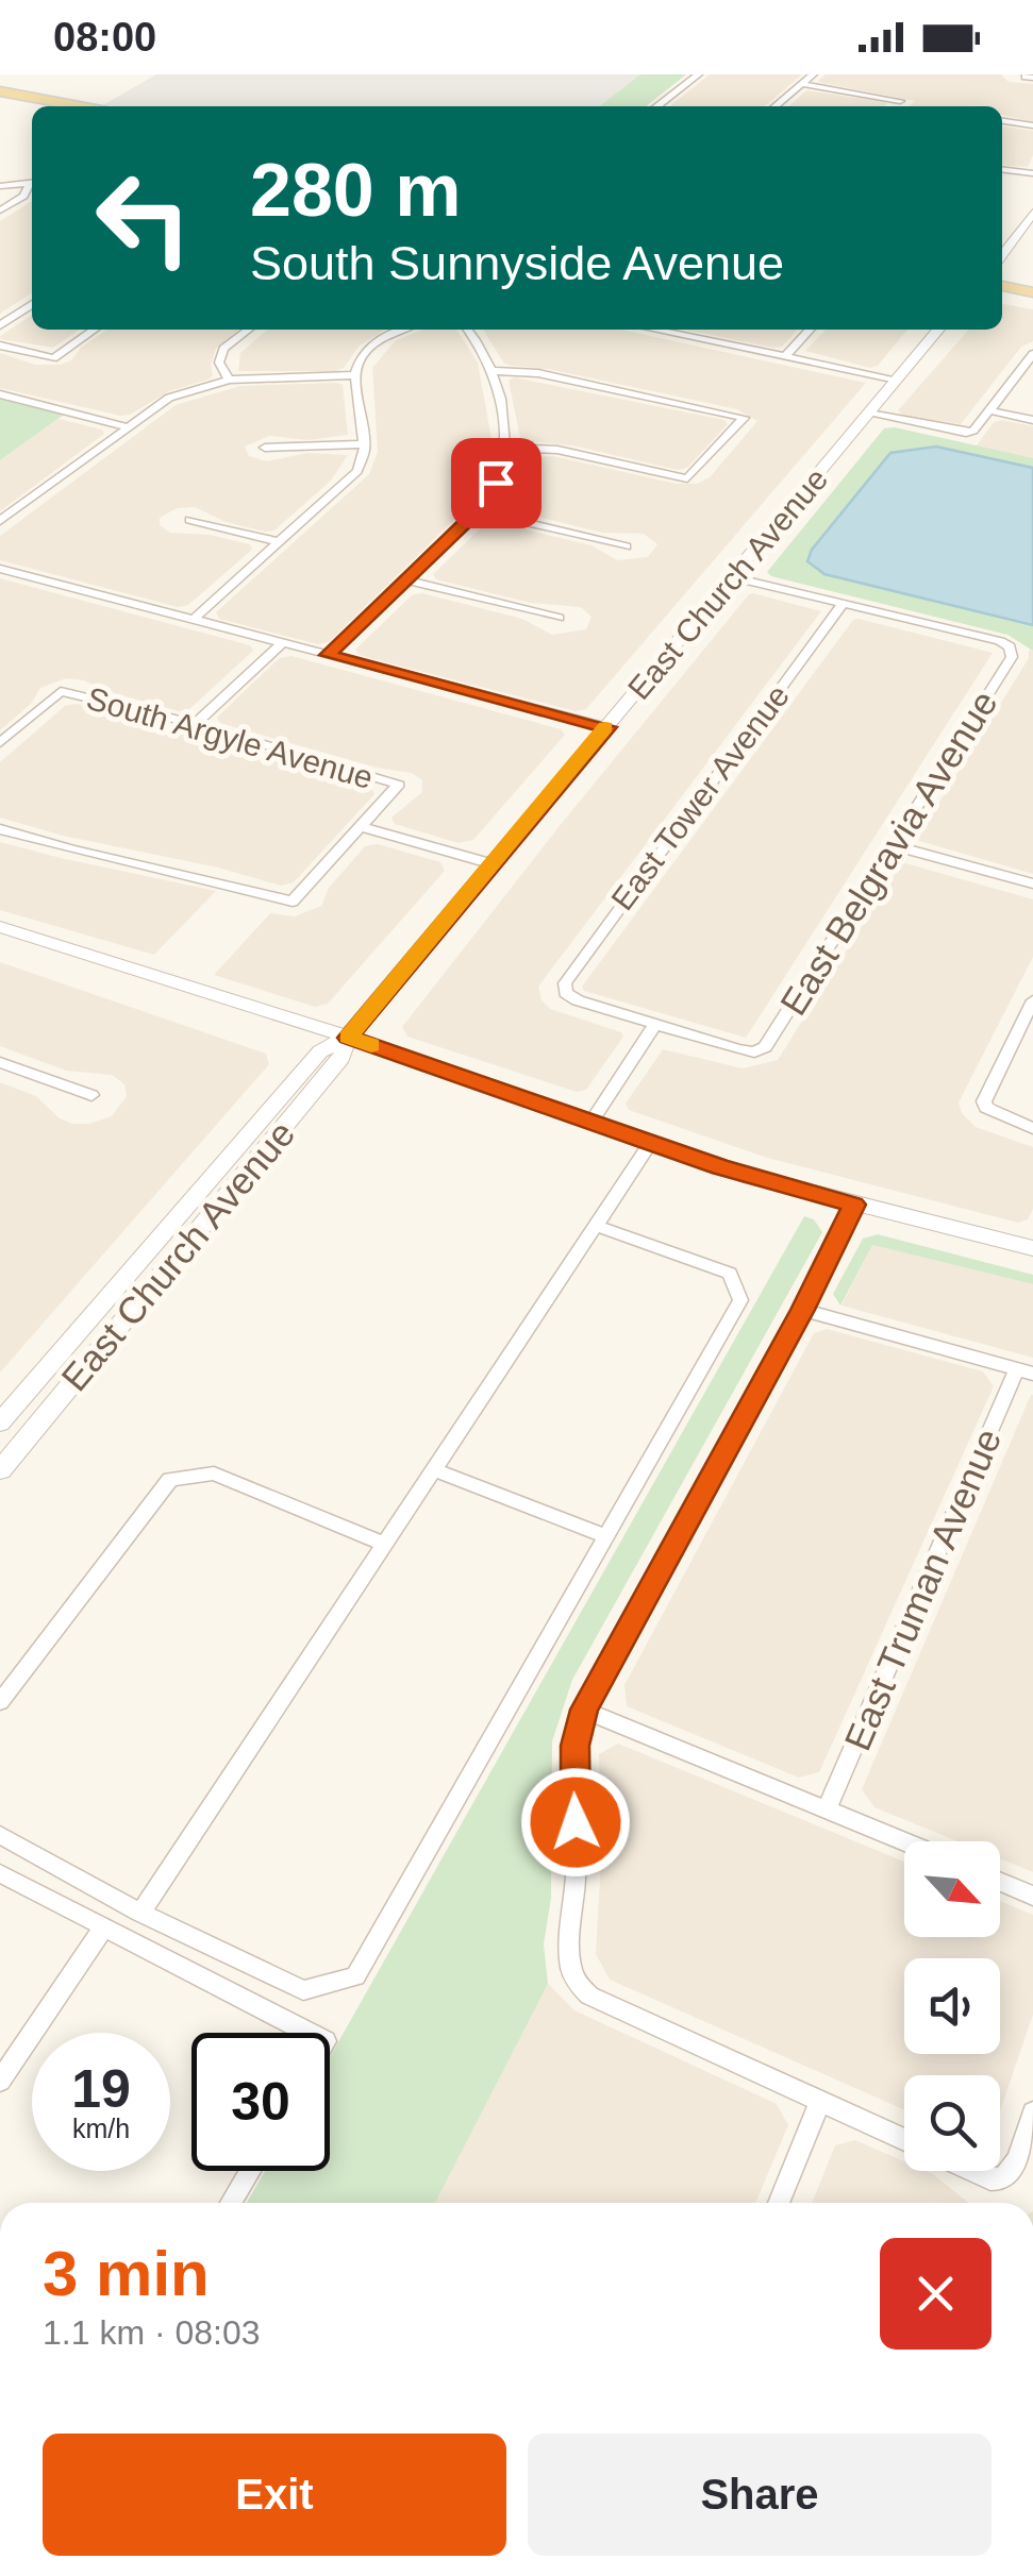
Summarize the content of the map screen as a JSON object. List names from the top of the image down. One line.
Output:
{"streets":{"street":["East Church Avenue","South Argyle Avenue","East Tower Avenue","East Belgravia Avenue","East Truman Avenue"]},"crossings":[["East Church Avenue","South Argyle Avenue"],["East Tower Avenue","East Belgravia Avenue"]],"north":"bottom right","page":{"status":"08:00","turn":["280 m","South Sunnyside Avenue"],"speed":"19 km/h","limit":"30","heading":["3 min","1.1 km · 08:03"],"buttons":["Exit","Share"]}}
